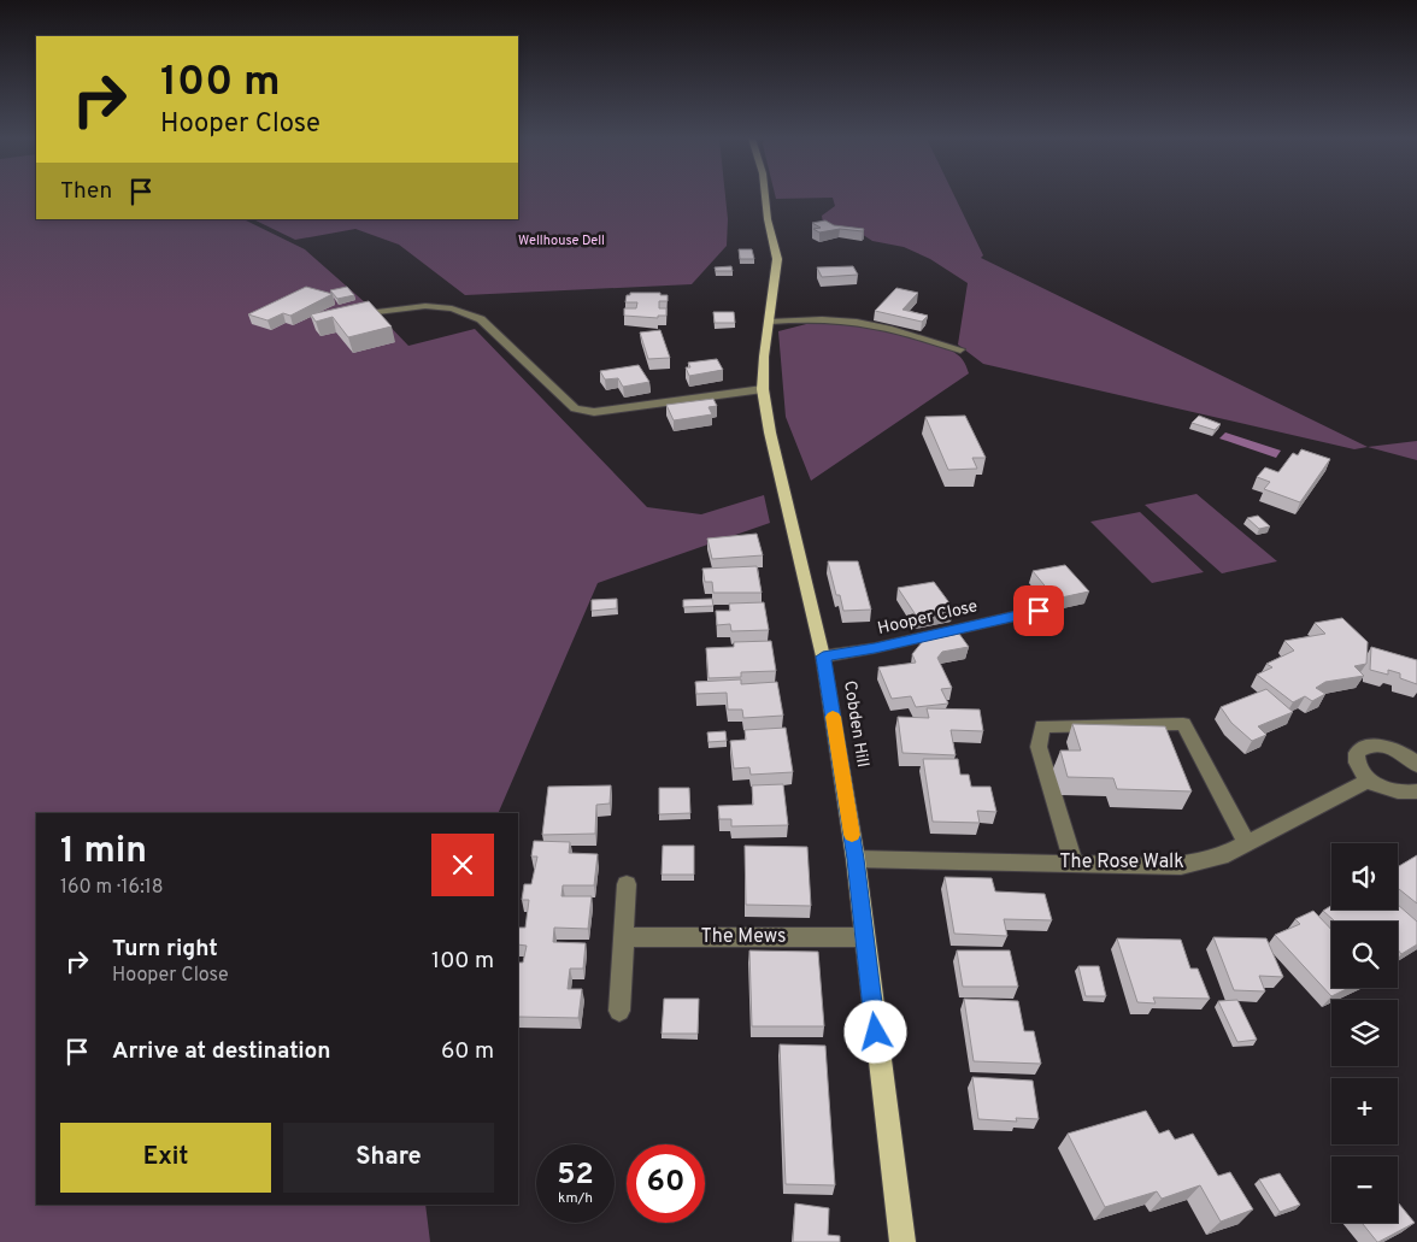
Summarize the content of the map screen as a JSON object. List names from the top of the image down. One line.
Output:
{"streets":{"main road":["Cobden Hill"],"street":["Hooper Close","The Rose Walk","The Mews"]},"crossings":[["Hooper Close","Cobden Hill"],["Cobden Hill","The Rose Walk"],["Cobden Hill","The Mews"]],"parks":["Wellhouse Dell"],"page":{"turn":["100 m","Hooper Close"],"then":"Then","heading":["1 min","160 m · 16:18"],"map_buttons":["+","−"],"list":[{"name":"Turn right","note":"Hooper Close","value":"100 m"},{"name":"Arrive at destination","value":"60 m"}],"buttons":["Exit","Share"],"speed":"52 km/h","limit":"60"}}
